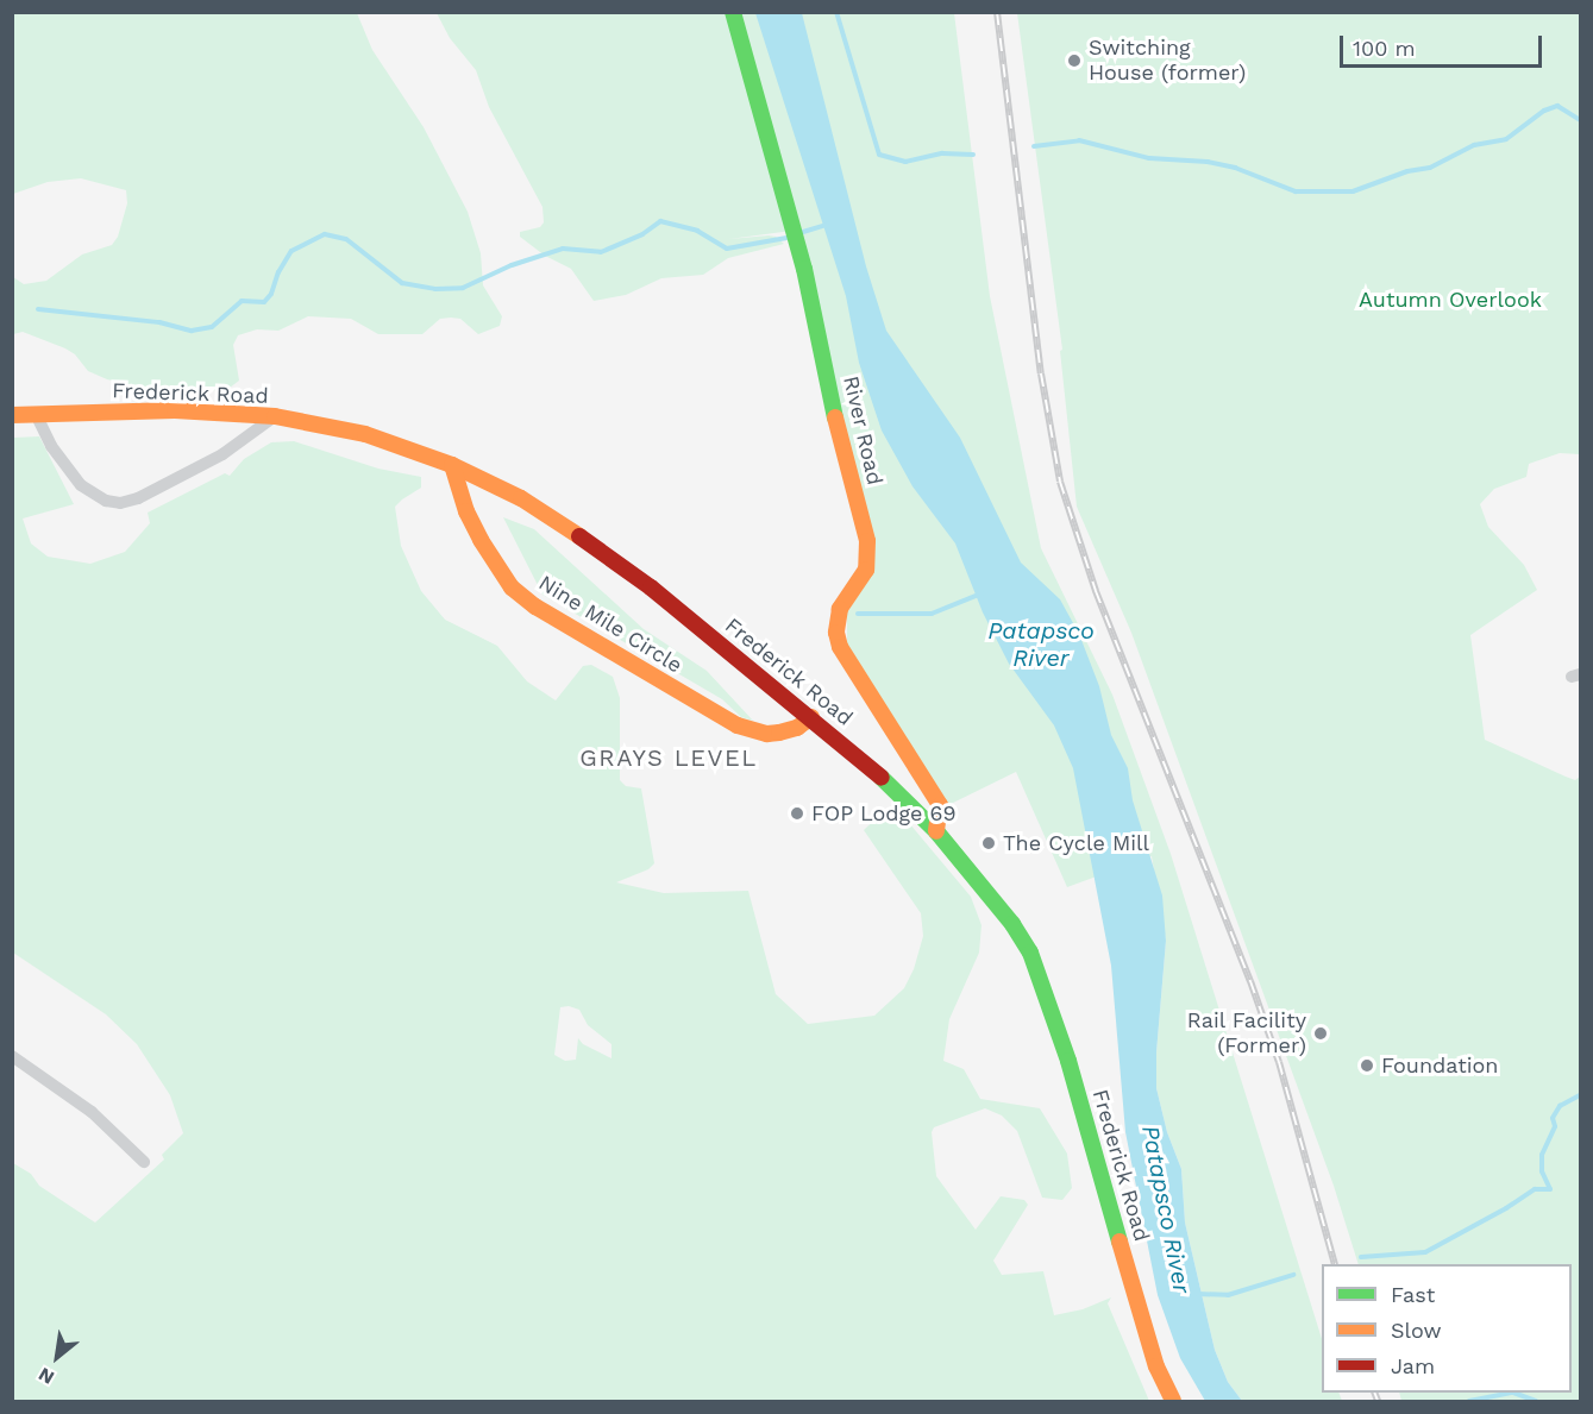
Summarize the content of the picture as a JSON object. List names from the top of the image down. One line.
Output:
{"streets":{"main road":["Frederick Road","River Road","Nine Mile Circle"]},"crossings":[["Frederick Road","River Road"],["Frederick Road","Nine Mile Circle"]],"districts":["GRAYS LEVEL"],"water":["Patapsco River"],"parks":["Autumn Overlook"],"places":["Switching House (former)","FOP Lodge 69","The Cycle Mill","Rail Facility (Former)","Foundation"],"legend":["Fast","Slow","Jam"],"scale_bar":"100 m","north":"bottom left"}
